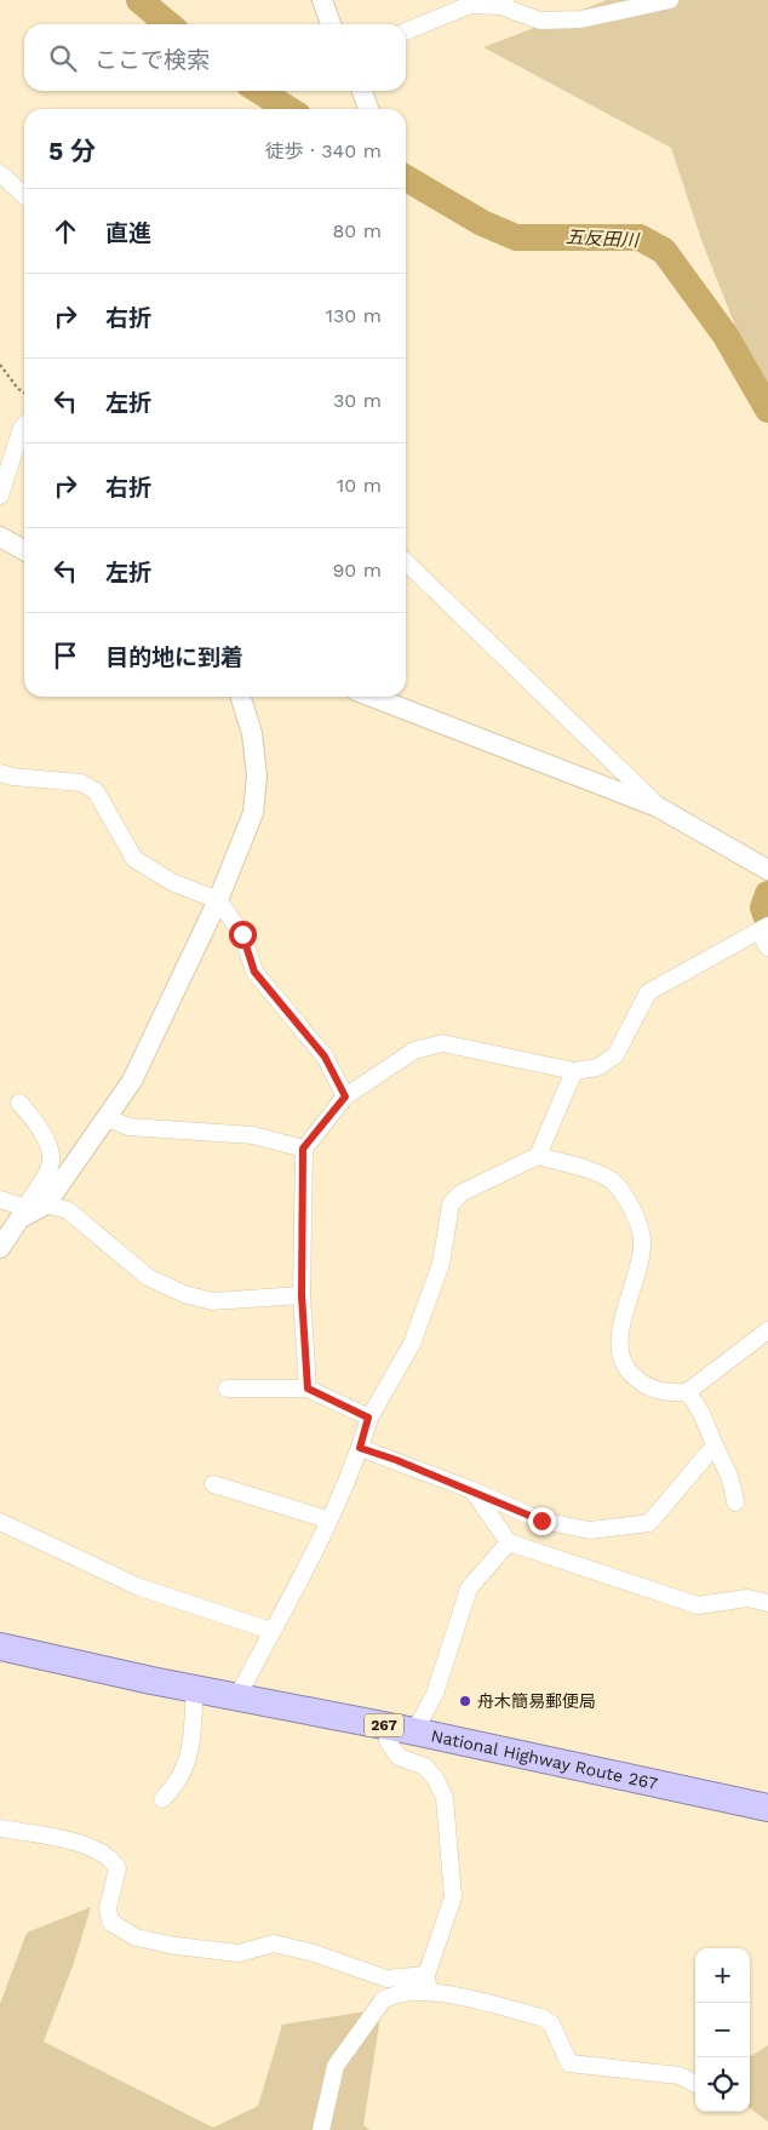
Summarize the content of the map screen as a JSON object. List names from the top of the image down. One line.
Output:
{"streets":{"highway":["267","National Highway Route 267"]},"water":["五反田川"],"places":["舟木簡易郵便局"],"page":{"search":"ここで検索","heading":["5 分","徒歩 · 340 m"],"list":[["直進","80 m"],["右折","130 m"],["左折","30 m"],["右折","10 m"],["左折","90 m"],"目的地に到着"],"map_buttons":["+","−"]}}
